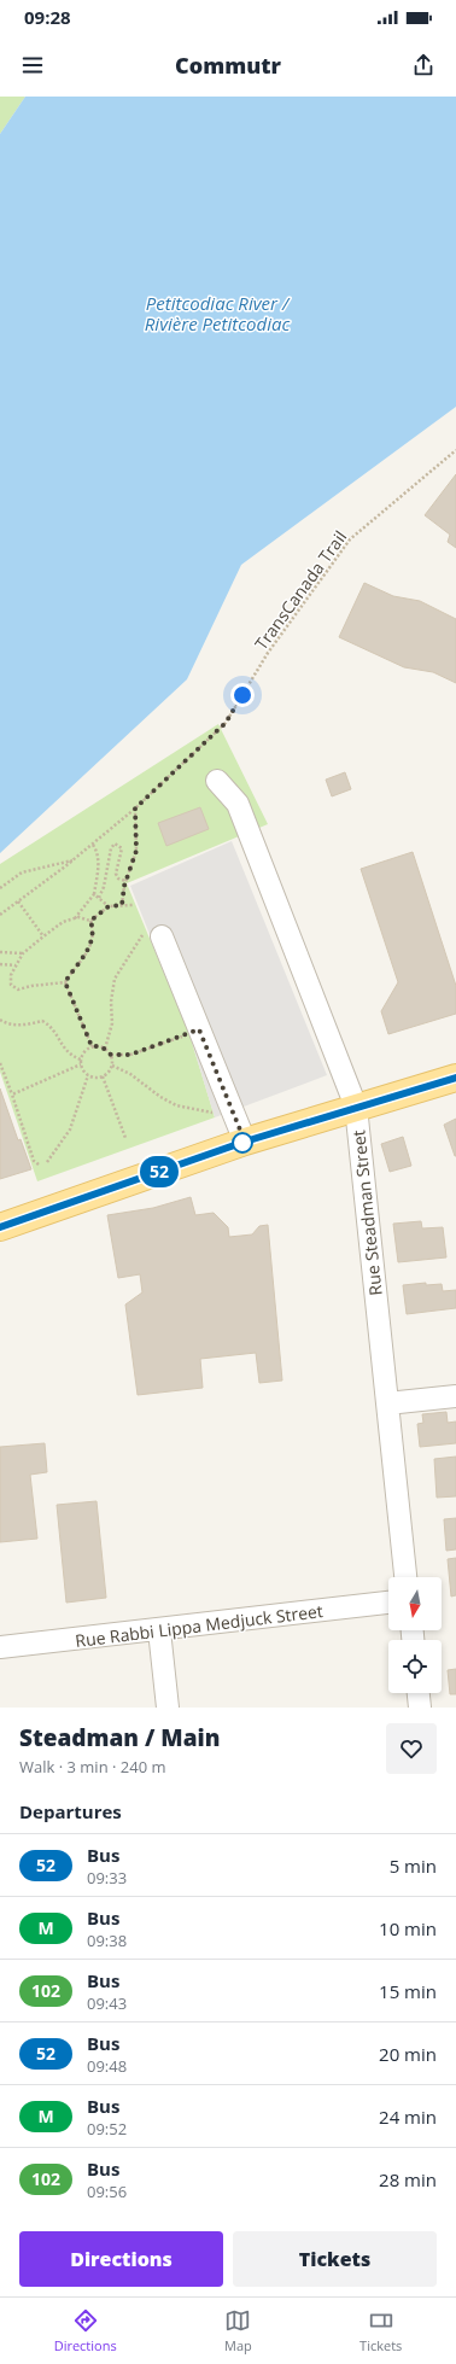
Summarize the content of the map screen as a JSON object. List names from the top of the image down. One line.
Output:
{"streets":{"street":["Rue Steadman Street","Rue Rabbi Lippa Medjuck Street"],"path":["TransCanada Trail"]},"water":["Petitcodiac River / Rivière Petitcodiac"],"lines":["bus line 52"],"north":"bottom","page":{"status":"09:28","header":"Commutr","on_map":"52","heading":[["Steadman / Main","Walk · 3 min · 240 m"],"Departures"],"list":[{"mark":"52","name":"Bus","note":"09:33","value":"5 min"},{"mark":"M","name":"Bus","note":"09:38","value":"10 min"},{"mark":"102","name":"Bus","note":"09:43","value":"15 min"},{"mark":"52","name":"Bus","note":"09:48","value":"20 min"},{"mark":"M","name":"Bus","note":"09:52","value":"24 min"},{"mark":"102","name":"Bus","note":"09:56","value":"28 min"}],"buttons":["Directions","Tickets"],"tabs":["Directions","Map","Tickets"]}}
